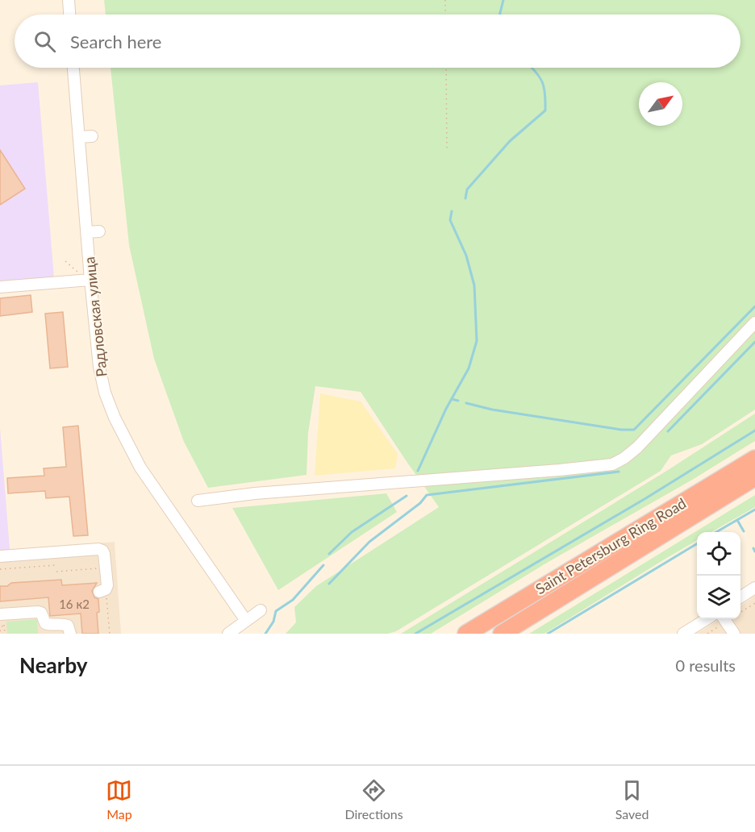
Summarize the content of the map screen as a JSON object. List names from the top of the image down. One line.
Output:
{"streets":{"highway":["Saint Petersburg Ring Road"],"street":["Радловская улица"]},"house_numbers":["16 к2"],"north":"top right","page":{"search":"Search here","heading":["Nearby","0 results"],"nav":["Map","Directions","Saved"]}}
